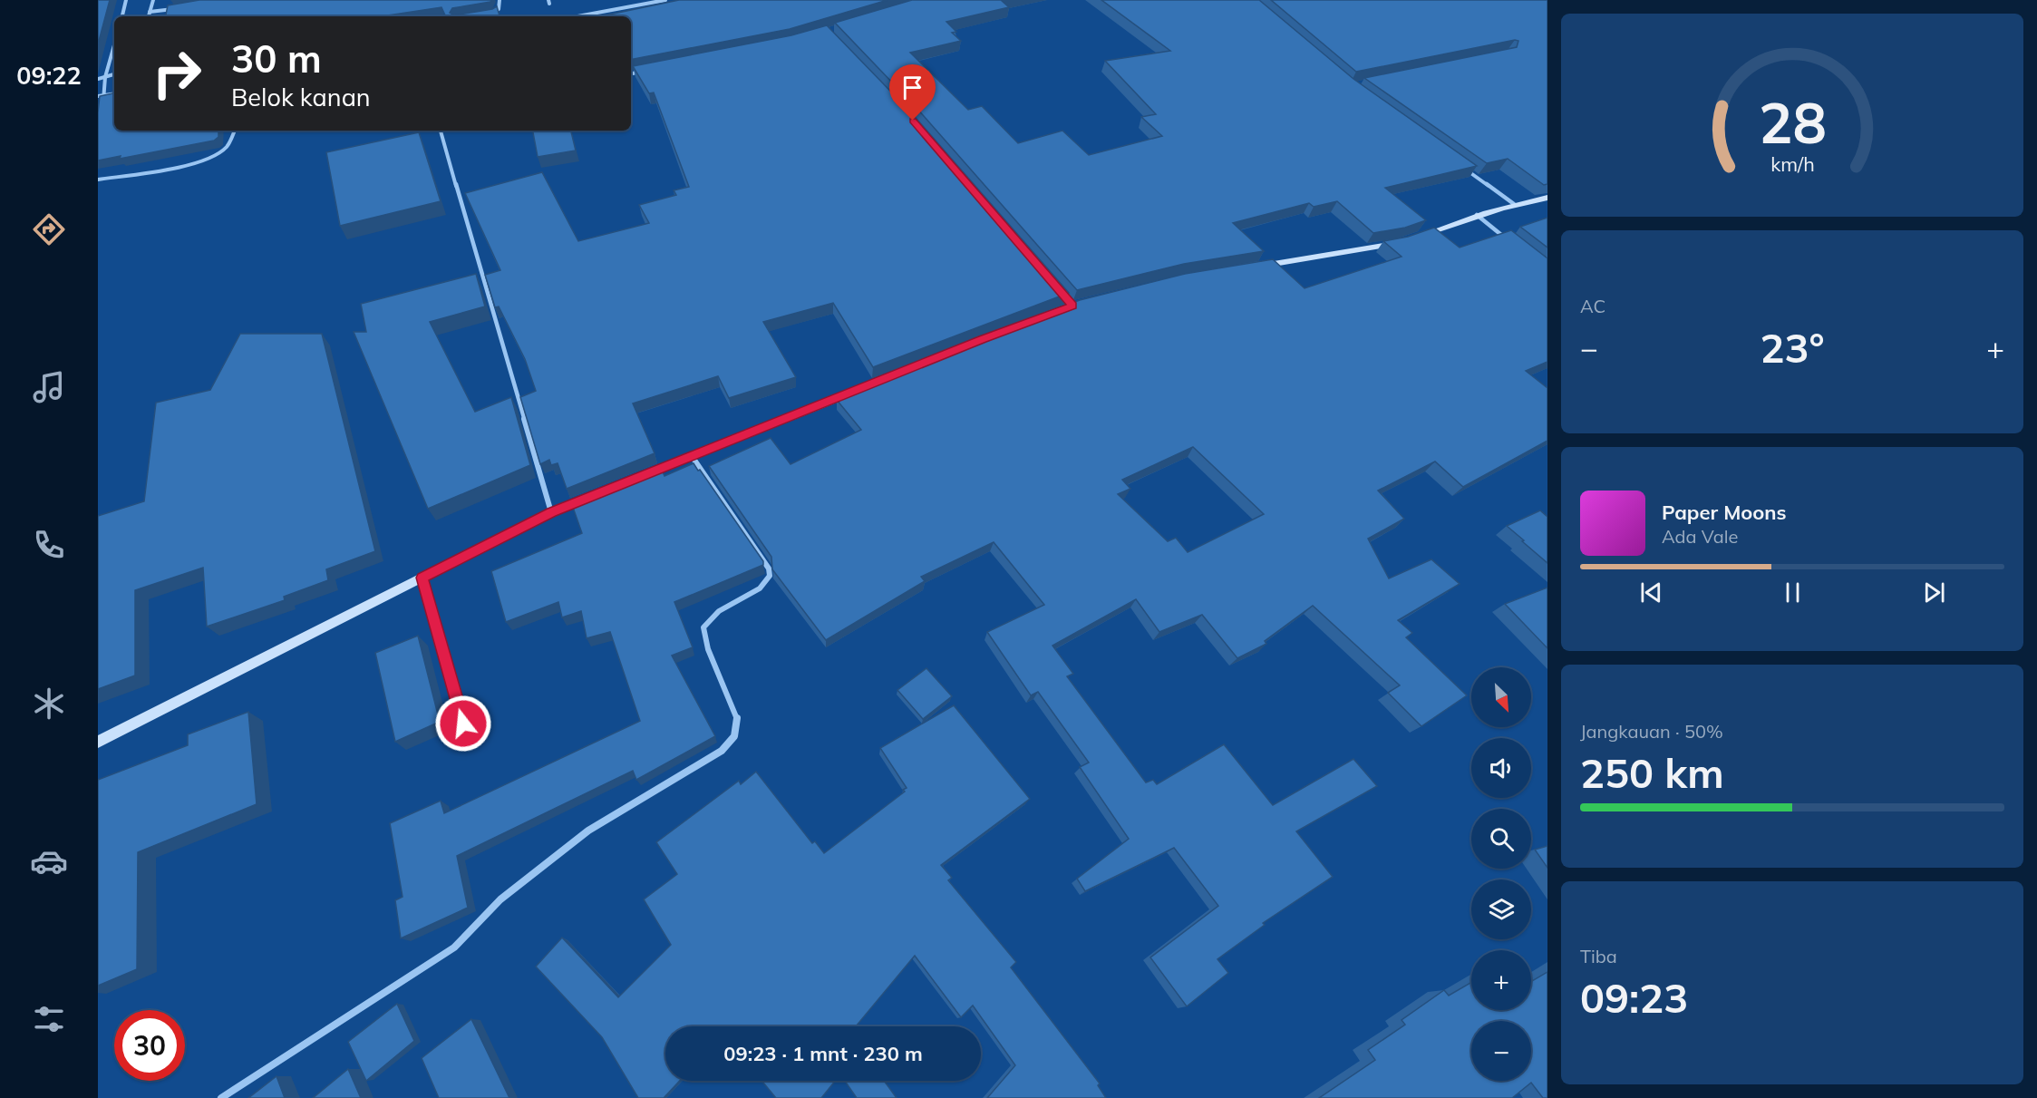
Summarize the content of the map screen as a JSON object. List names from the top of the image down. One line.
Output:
{"north":"bottom right","page":{"tabs":"09:22","turn":["30 m","Belok kanan"],"tile":["AC",["Jangkauan · 50%","250 km"],["Tiba","09:23"]],"heat":["−","23°","+"],"song":["Paper Moons","Ada Vale"],"map_buttons":["+","−"],"limit":"30","trip":"09:23 · 1 mnt · 230 m","gauge":["28","km/h"]}}
